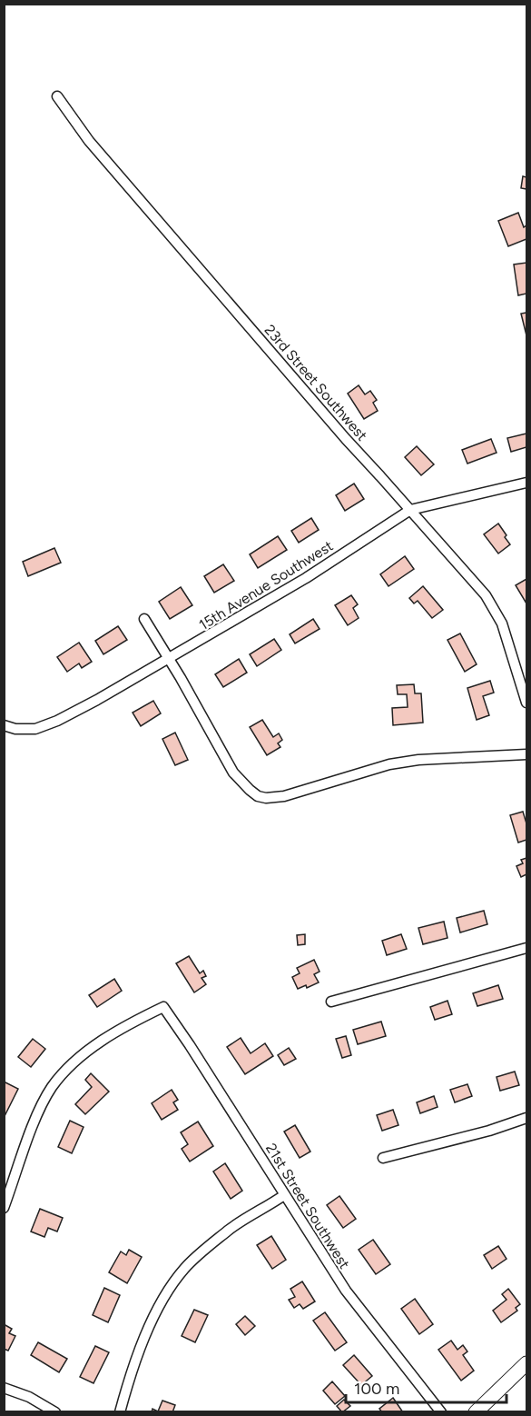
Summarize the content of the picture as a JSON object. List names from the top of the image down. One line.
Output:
{"streets":{"street":["23rd Street Southwest","15th Avenue Southwest","21st Street Southwest"]},"crossings":[["23rd Street Southwest","15th Avenue Southwest"]],"scale_bar":"100 m"}
